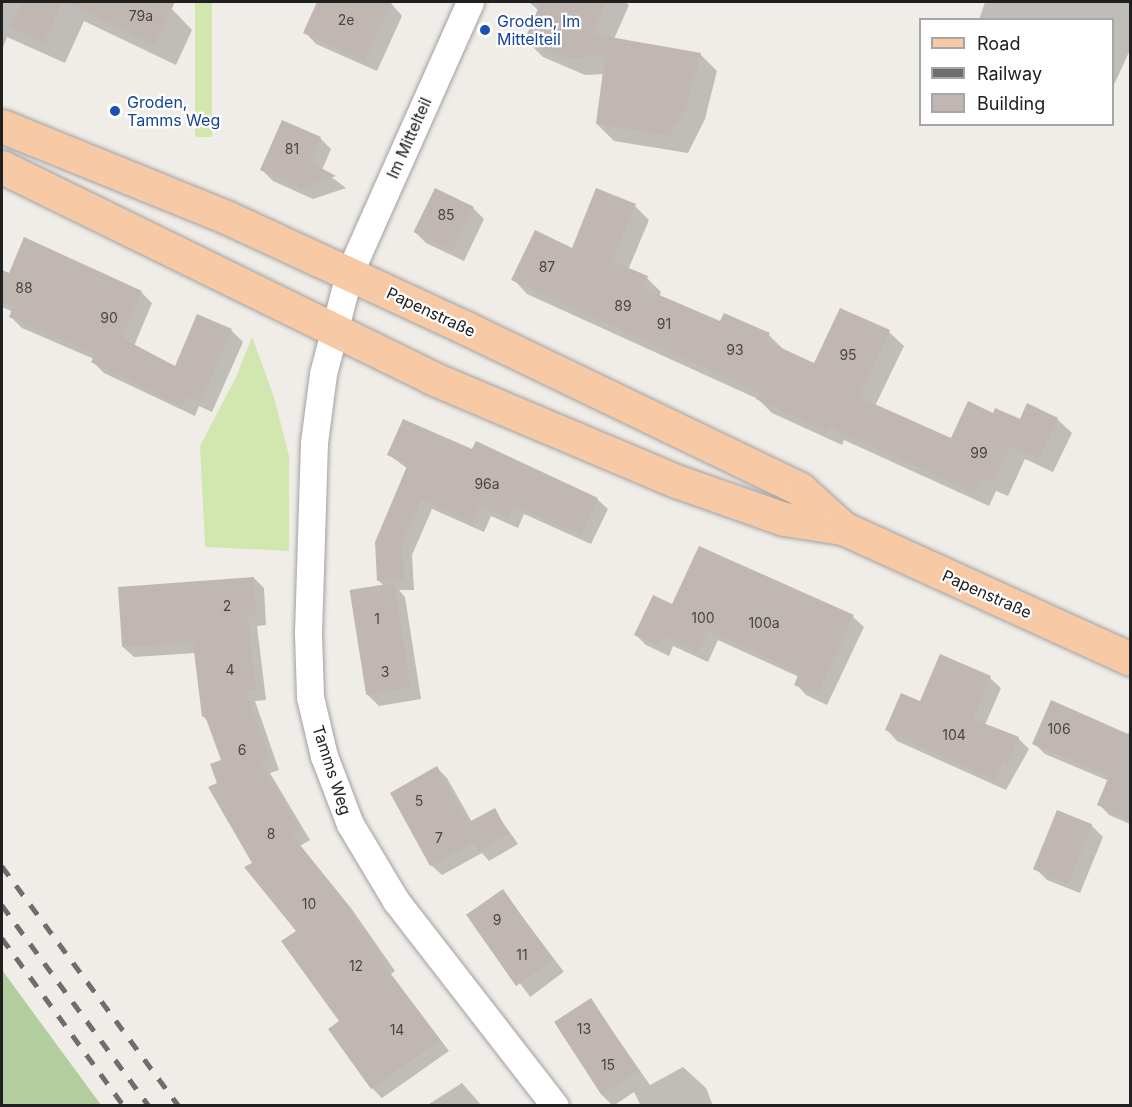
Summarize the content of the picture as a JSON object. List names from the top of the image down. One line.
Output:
{"streets":{"main road":["Papenstraße"],"street":["Im Mittelteil","Tamms Weg"]},"crossings":[["Im Mittelteil","Papenstraße"],["Im Mittelteil","Tamms Weg"],["Papenstraße","Tamms Weg"]],"places":["Groden, Im Mittelteil","Groden, Tamms Weg"],"house_numbers":["79a","2e","81","85","87","88","89","90","91","93","95","99","96a","2","100","1","100a","4","3","106","104","6","5","8","7","10","9","11","12","13","14","15"],"legend":["Road","Railway","Building"]}
